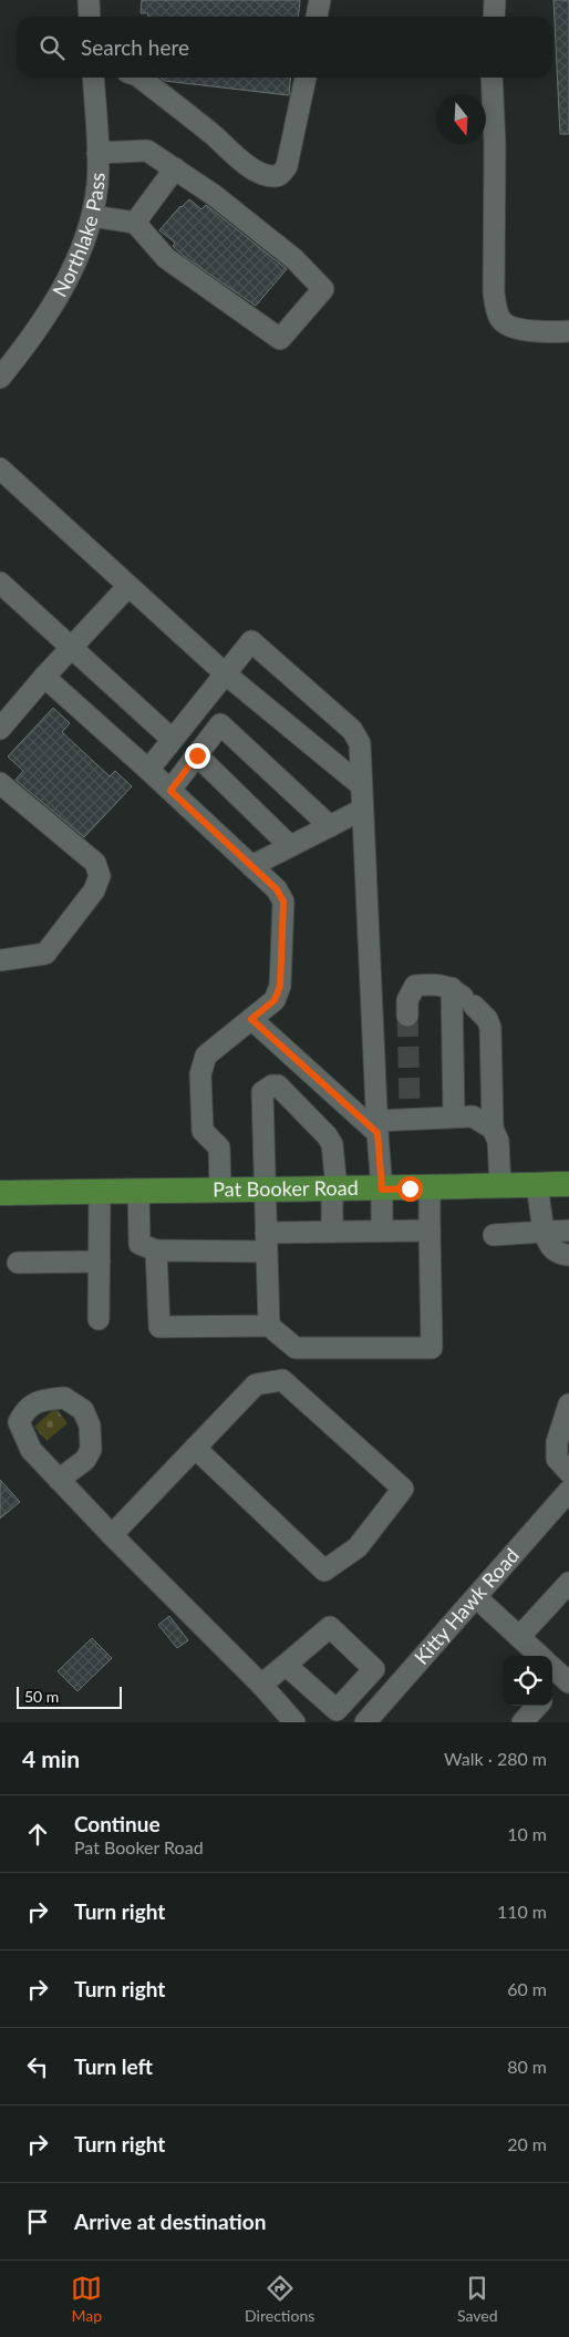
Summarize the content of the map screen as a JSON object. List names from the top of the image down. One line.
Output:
{"streets":{"main road":["Pat Booker Road"],"street":["Northlake Pass","Kitty Hawk Road"]},"scale_bar":"50 m","north":"bottom","page":{"search":"Search here","scale":"50 m","heading":["4 min","Walk · 280 m"],"list":[["Continue","Pat Booker Road","10 m"],["Turn right","110 m"],["Turn right","60 m"],["Turn left","80 m"],["Turn right","20 m"],"Arrive at destination"],"nav":["Map","Directions","Saved"]}}
